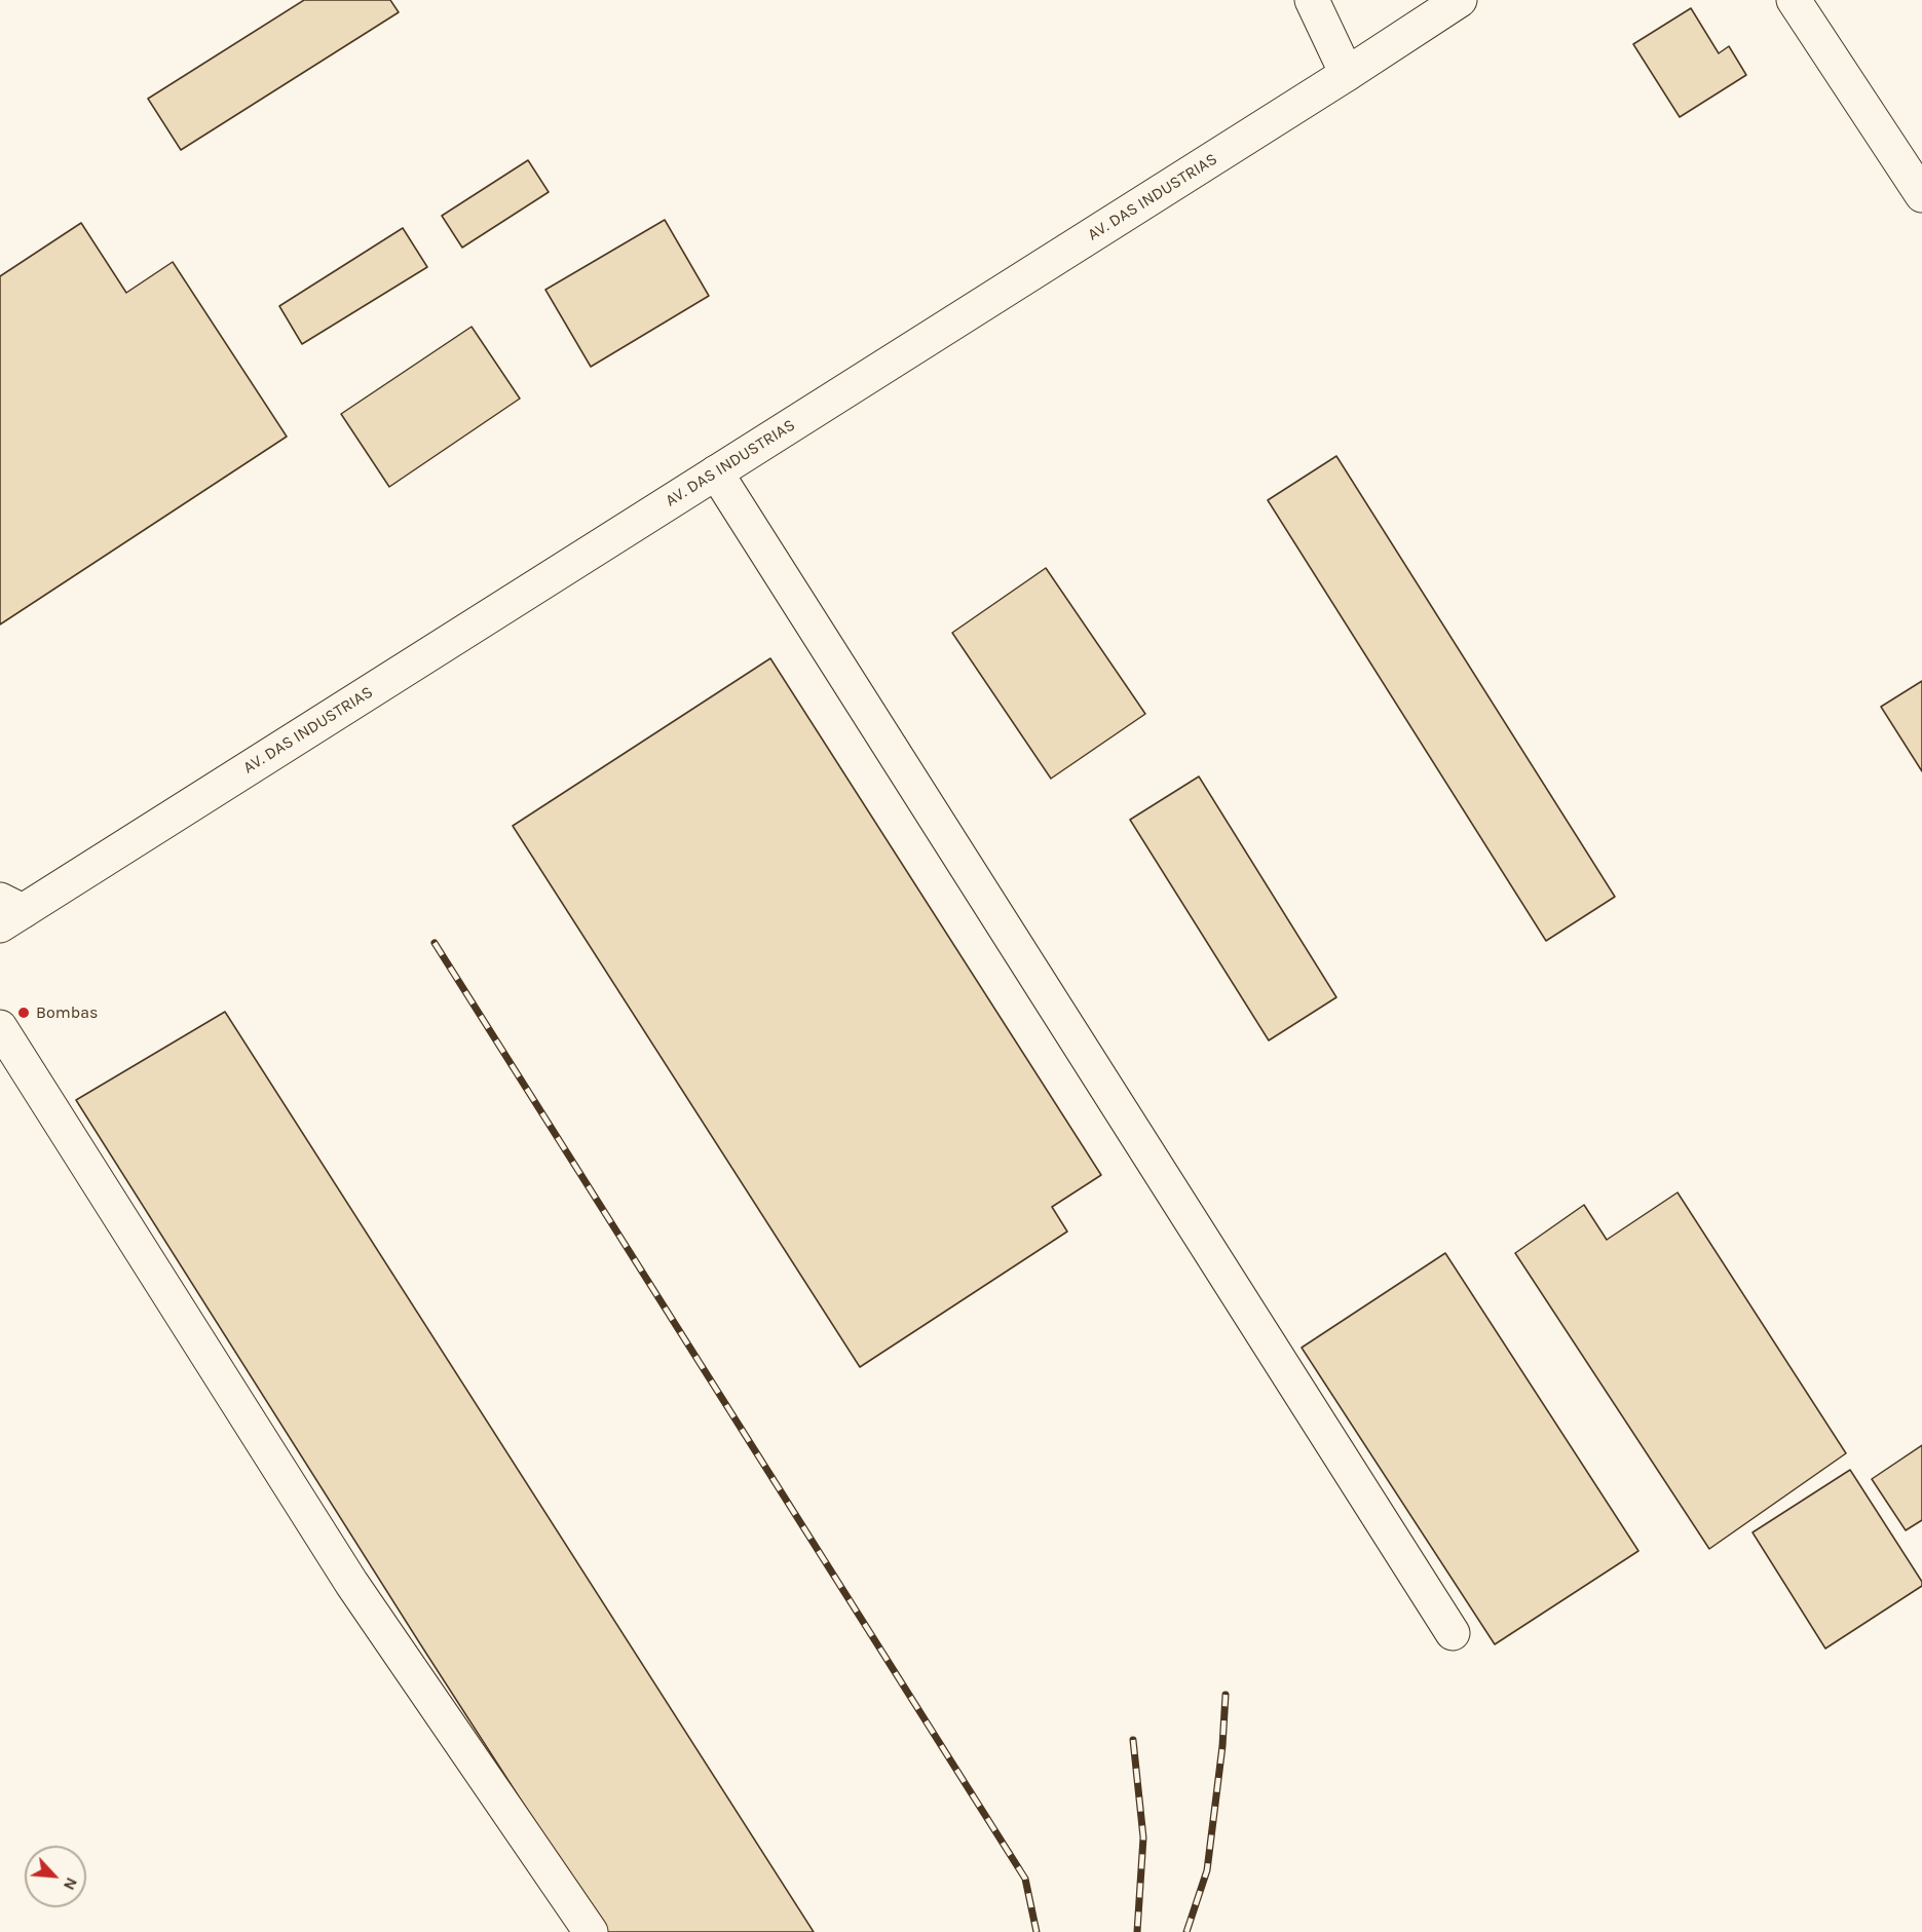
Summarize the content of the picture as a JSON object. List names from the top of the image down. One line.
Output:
{"streets":{"street":["AV. DAS INDUSTRIAS"]},"places":["Bombas"],"north":"bottom right"}
